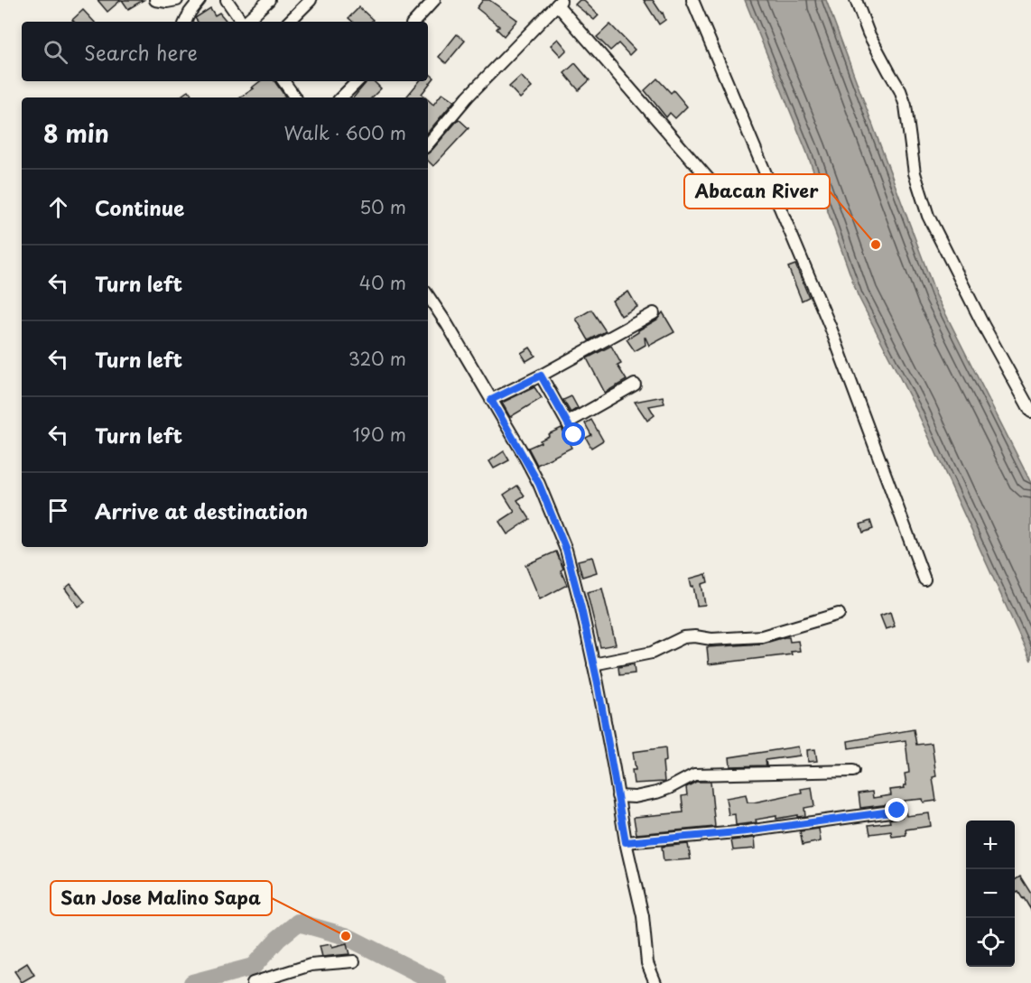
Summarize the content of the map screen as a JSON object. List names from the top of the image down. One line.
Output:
{"places":["Abacan River","San Jose Malino Sapa"],"page":{"search":"Search here","heading":["8 min","Walk · 600 m"],"list":[["Continue","50 m"],["Turn left","40 m"],["Turn left","320 m"],["Turn left","190 m"],"Arrive at destination"],"map_buttons":["+","−"]}}
